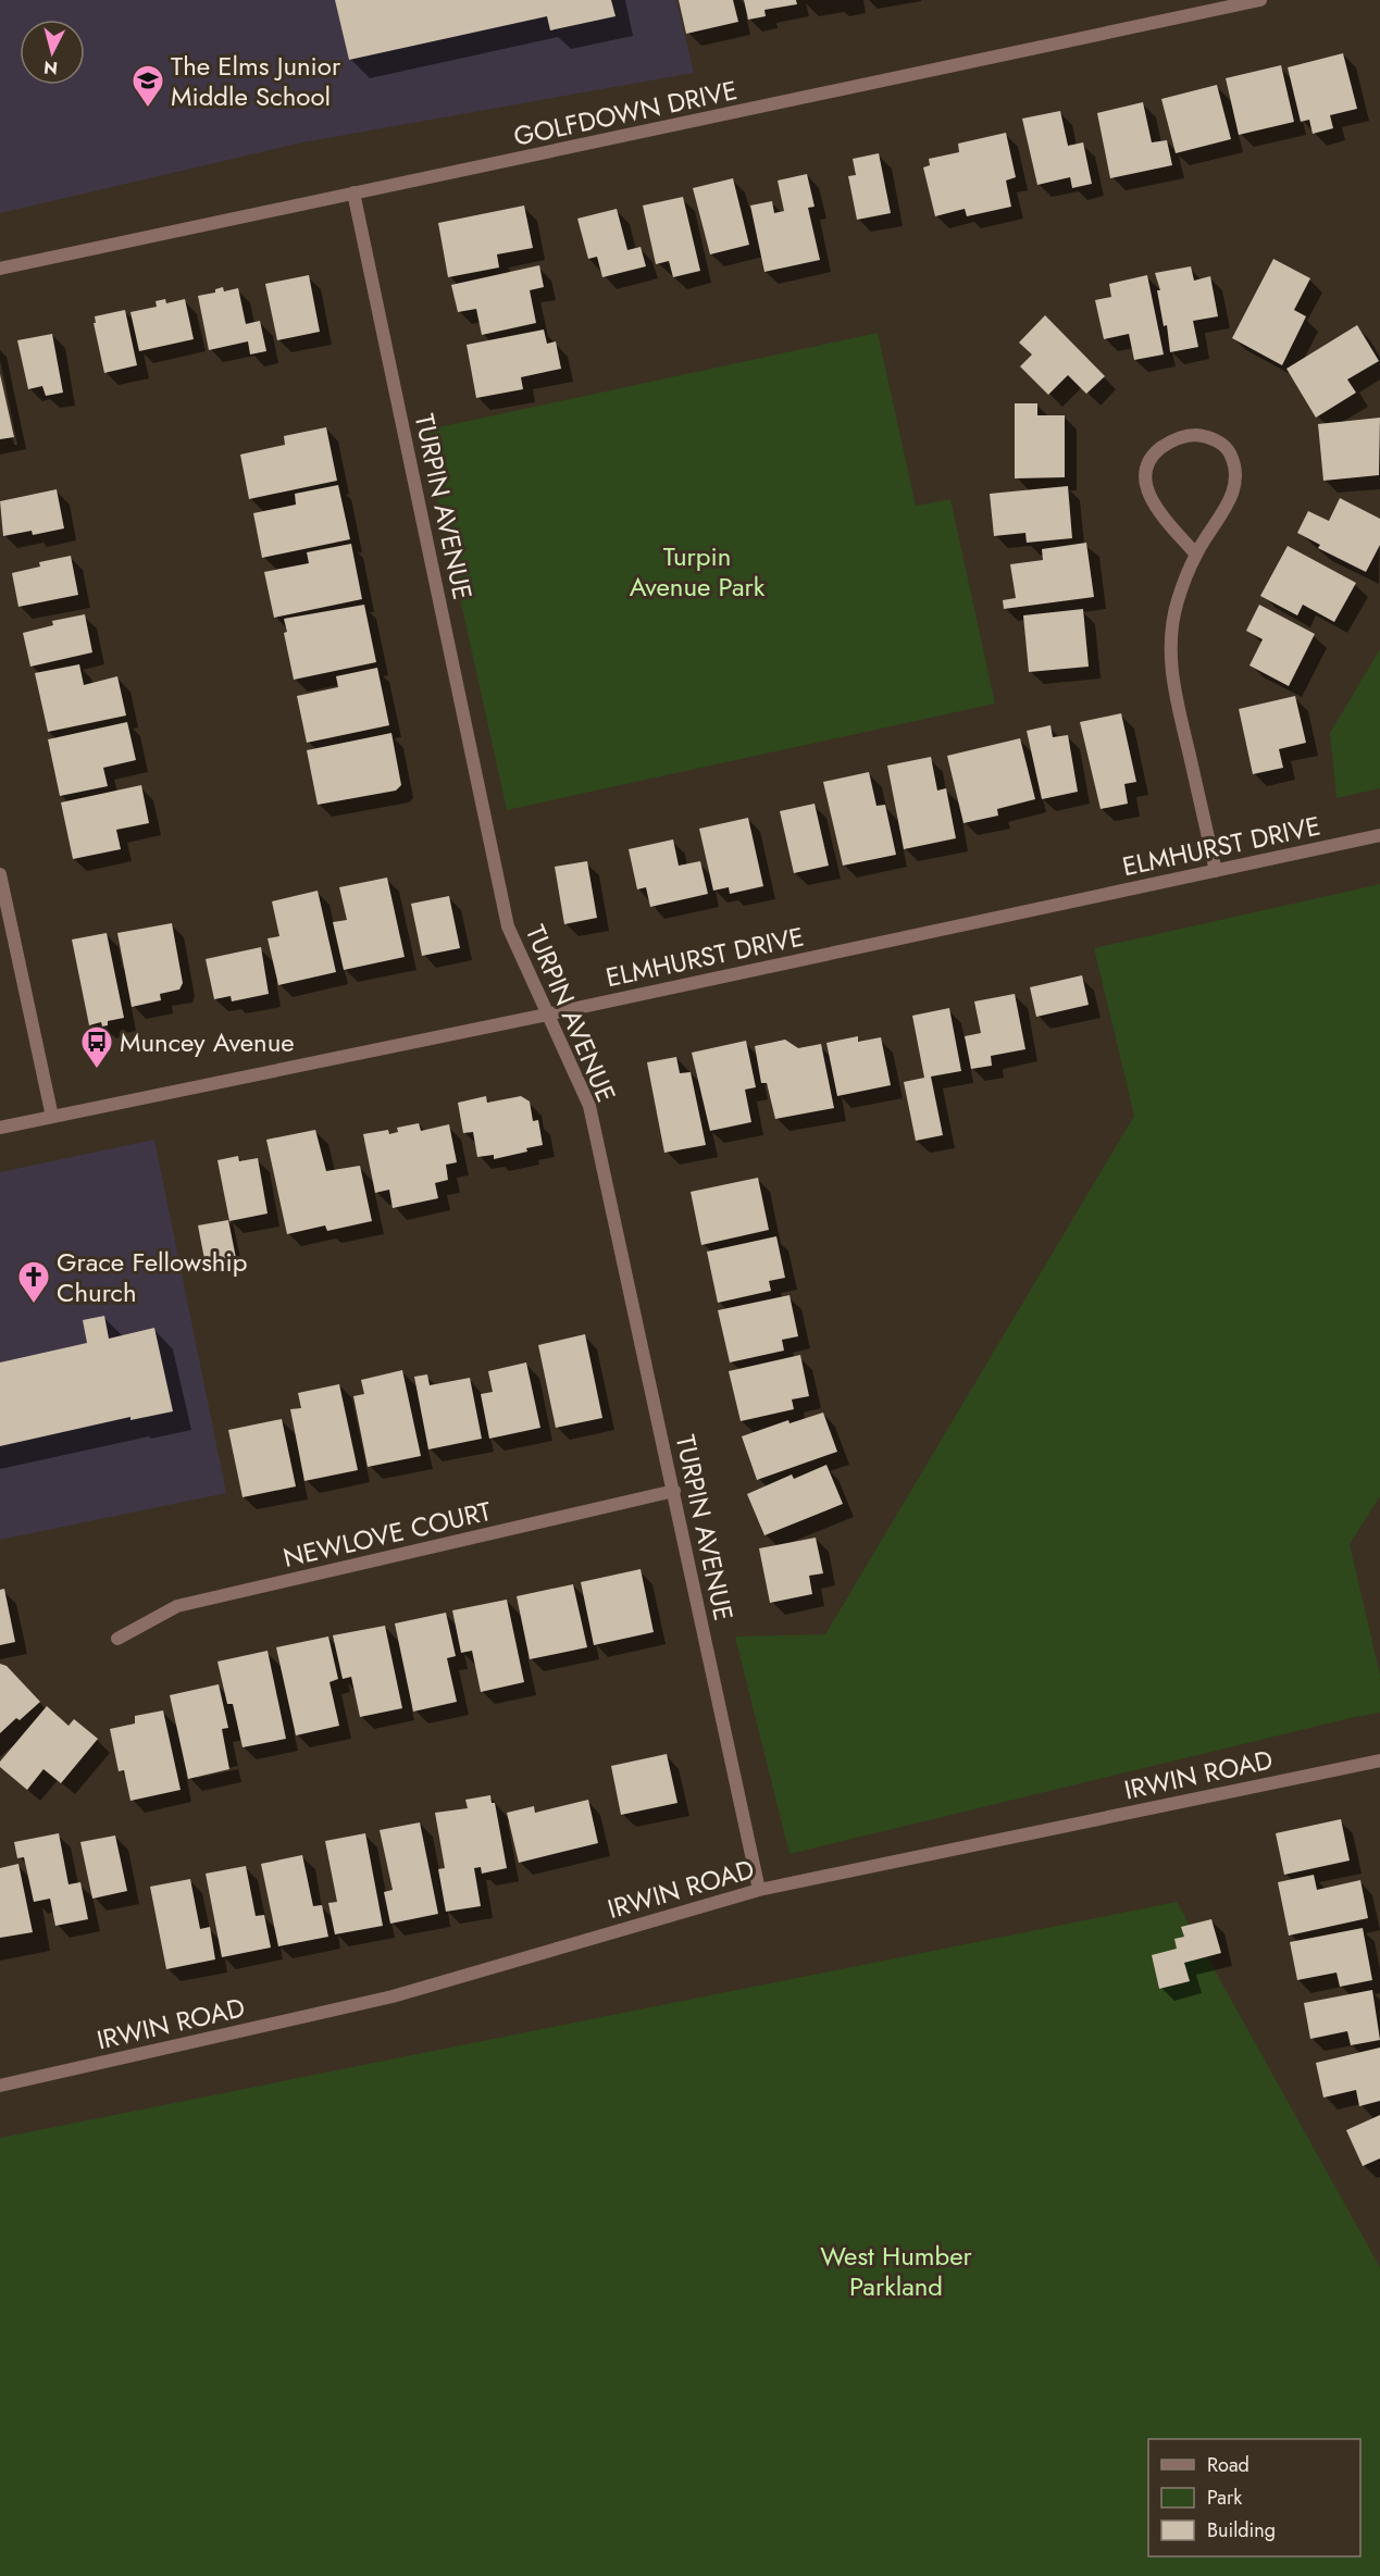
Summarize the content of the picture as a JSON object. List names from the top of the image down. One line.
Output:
{"streets":{"street":["GOLFDOWN DRIVE","TURPIN AVENUE","ELMHURST DRIVE","NEWLOVE COURT","IRWIN ROAD"]},"crossings":[["GOLFDOWN DRIVE","TURPIN AVENUE"],["TURPIN AVENUE","ELMHURST DRIVE"],["TURPIN AVENUE","NEWLOVE COURT"],["TURPIN AVENUE","IRWIN ROAD"]],"parks":["Turpin Avenue Park","West Humber Parkland"],"places":{"school or university":["The Elms Junior Middle School"],"bus stop":["Muncey Avenue"],"church":["Grace Fellowship Church"]},"legend":["Road","Park","Building"],"north":"bottom"}
